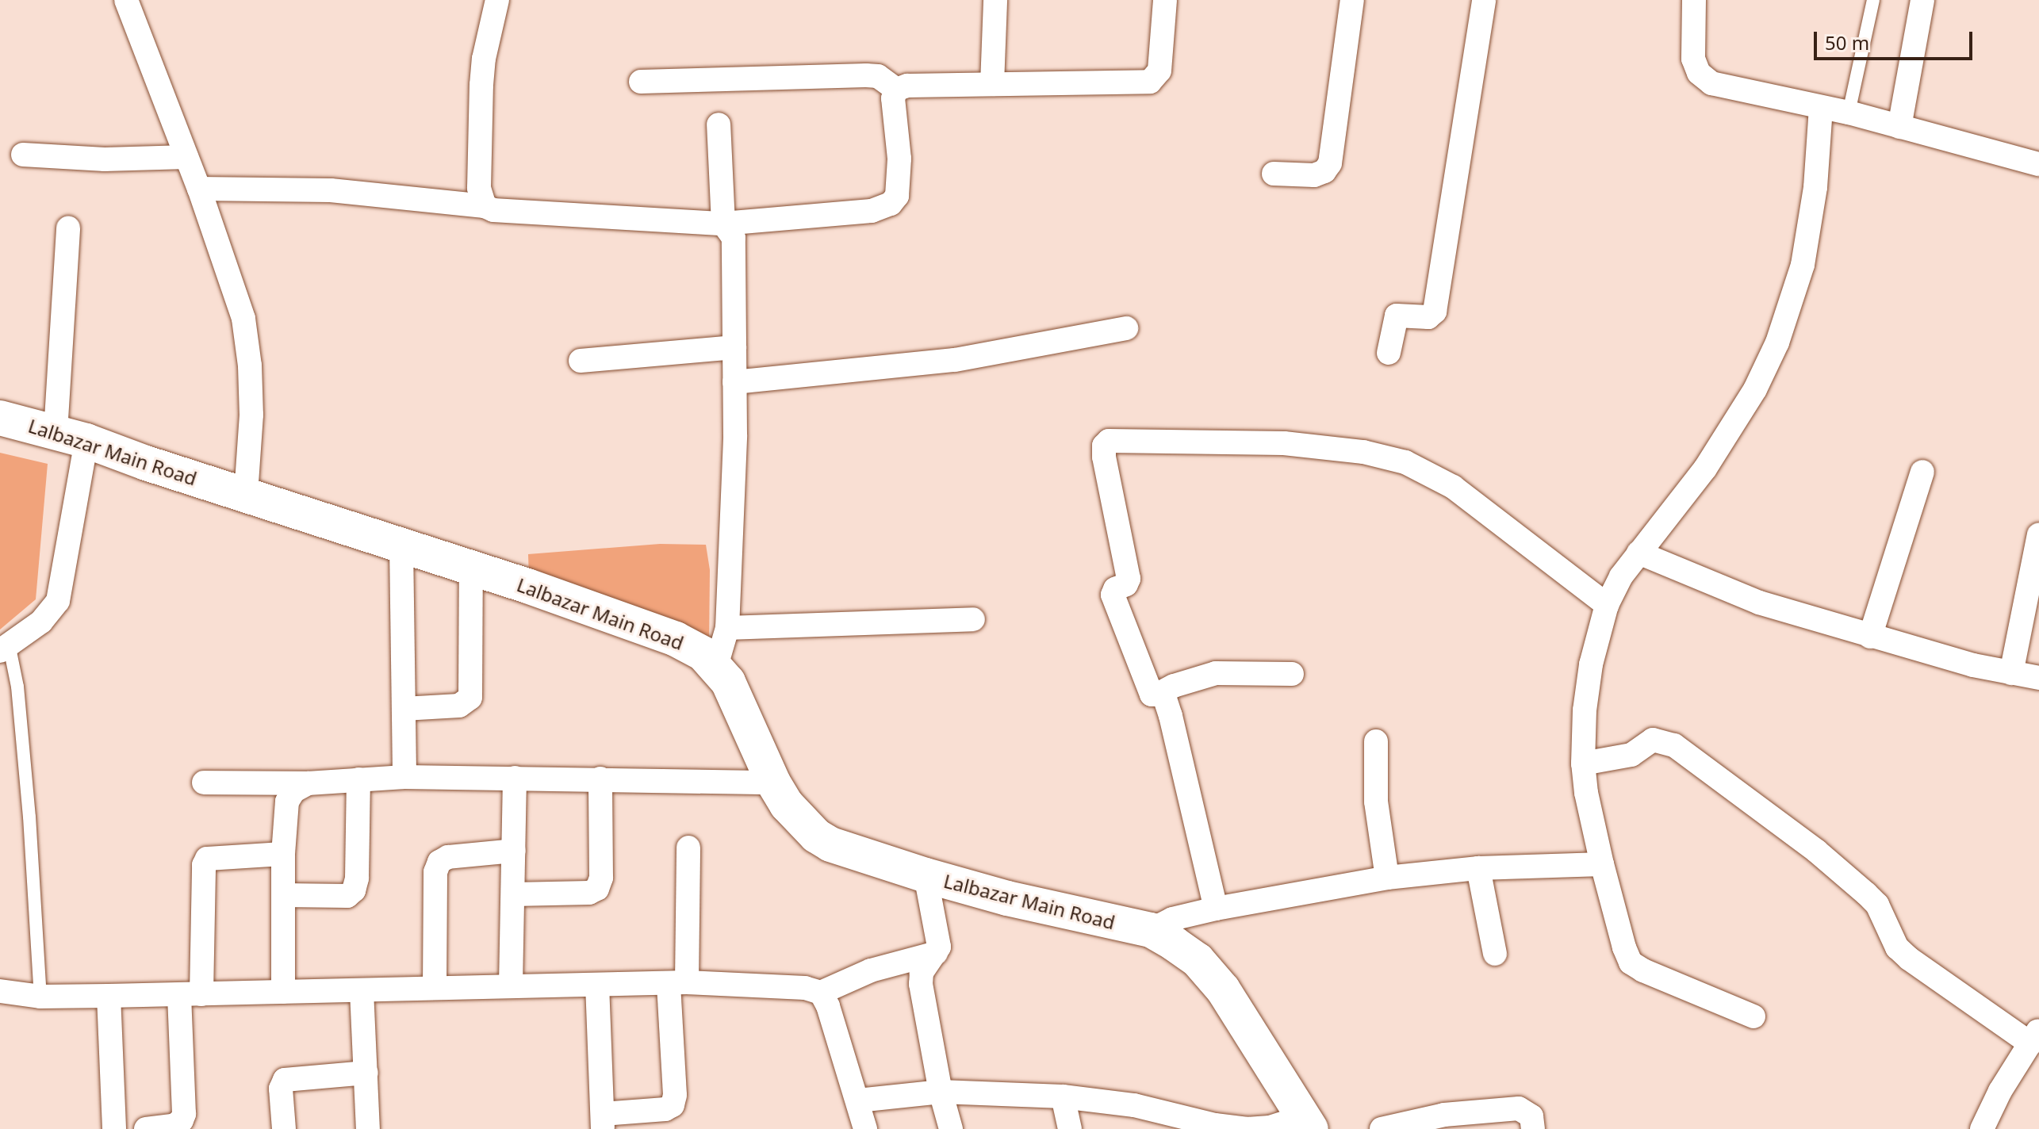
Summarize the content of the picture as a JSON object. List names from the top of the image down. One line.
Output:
{"streets":{"main road":["Lalbazar Main Road"]},"scale_bar":"50 m"}
